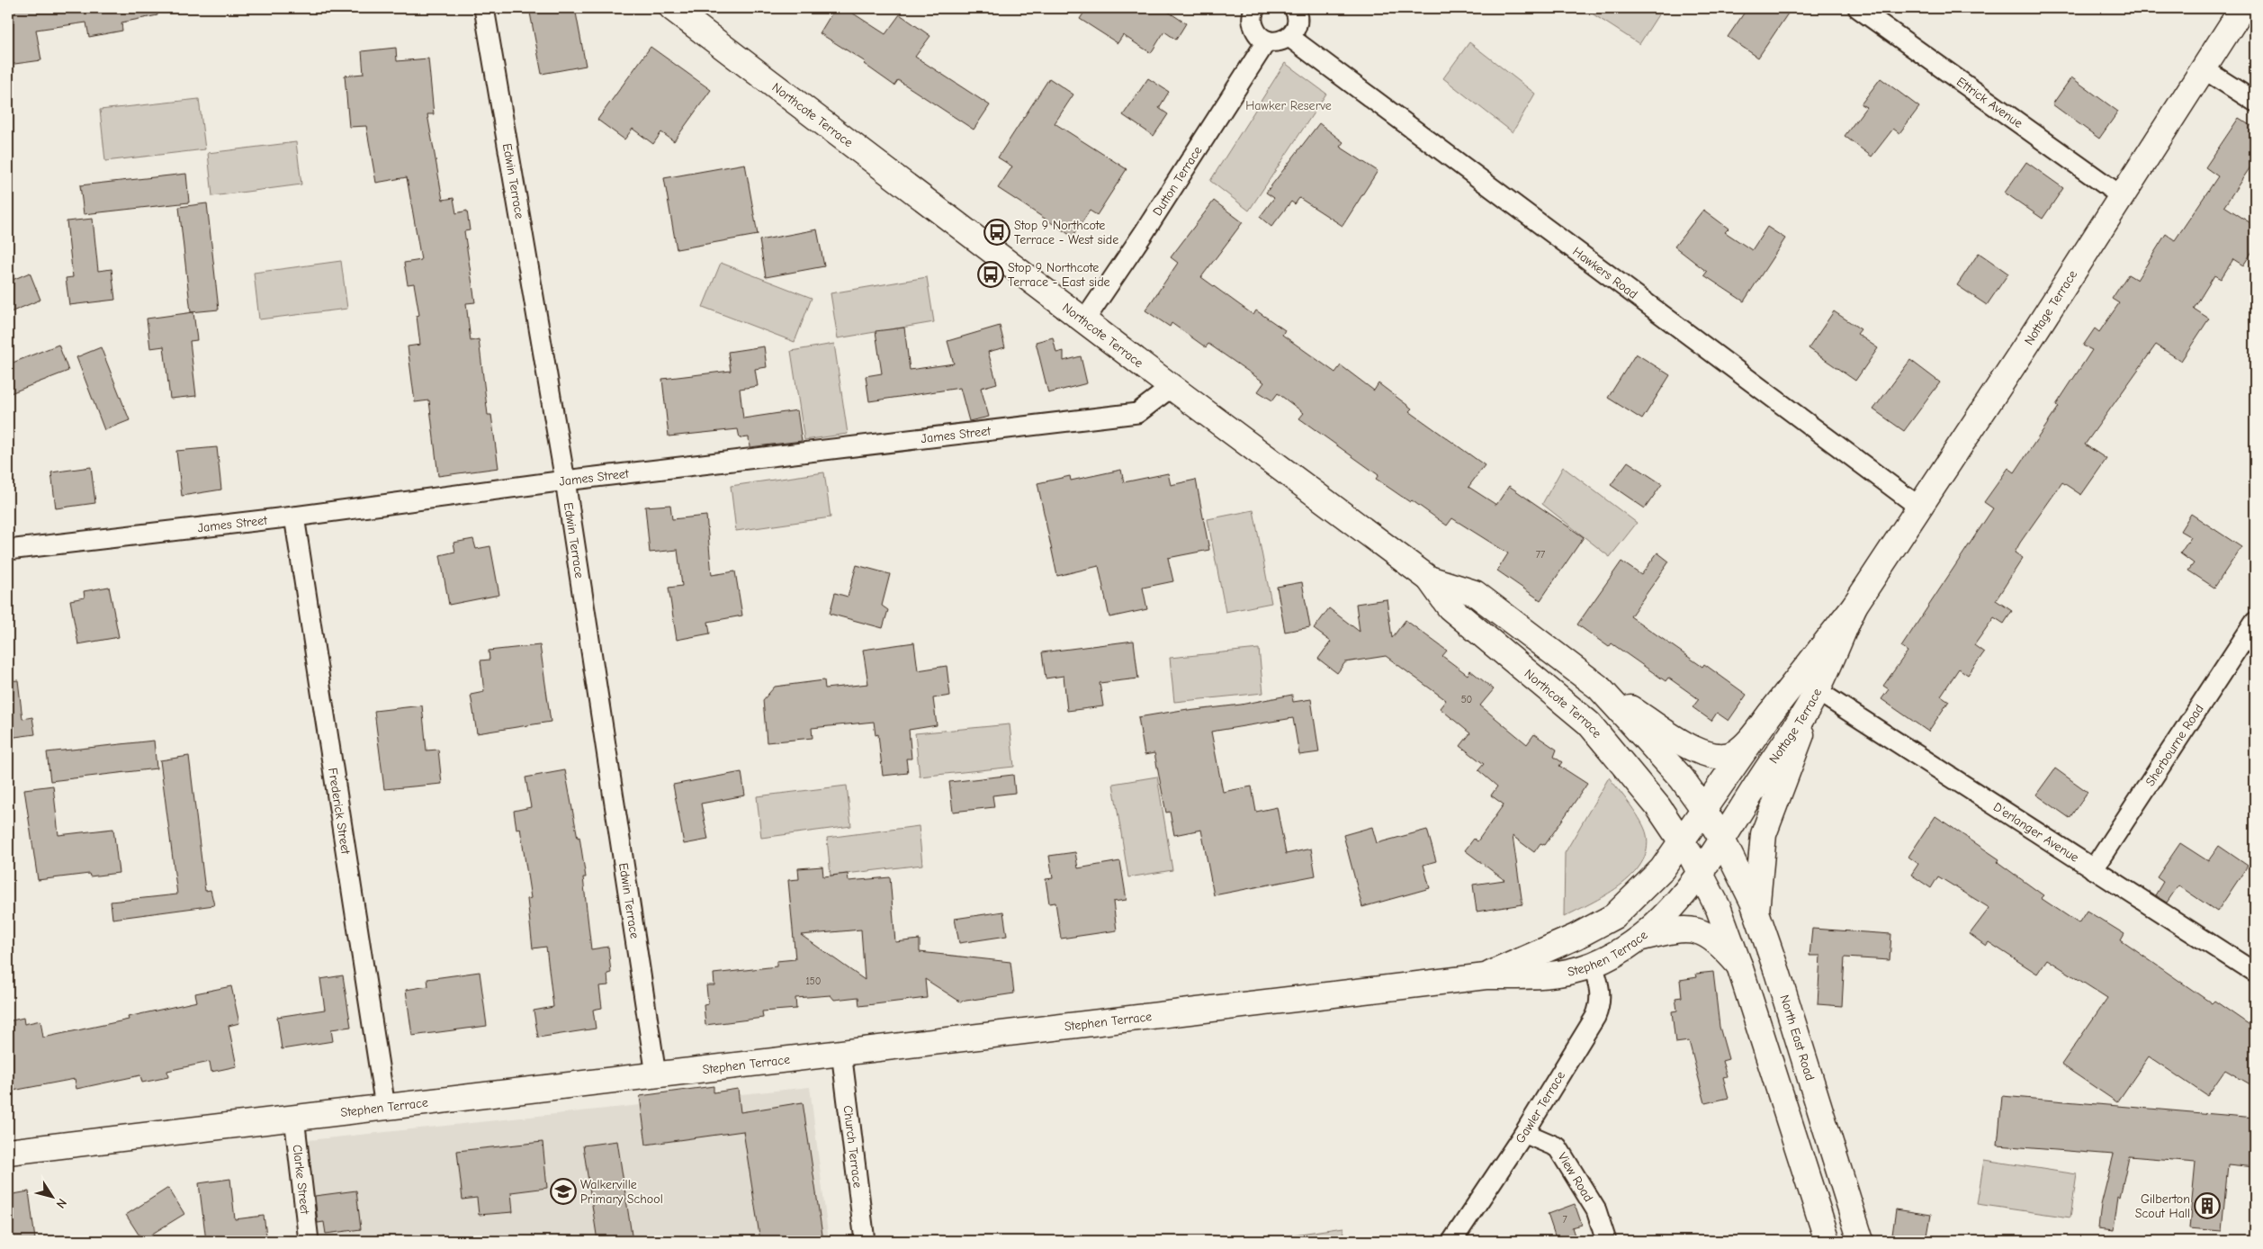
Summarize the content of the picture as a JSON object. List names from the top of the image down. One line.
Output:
{"streets":{"main road":["Northcote Terrace","Nottage Terrace","Stephen Terrace","North East Road"],"street":["Ettrick Avenue","Edwin Terrace","Dutton Terrace","Hawkers Road","James Street","Sherbourne Road","Frederick Street","D'erlanger Avenue","Gawler Terrace","Church Terrace","View Road","Clarke Street"]},"crossings":[["Ettrick Avenue","Nottage Terrace"],["Northcote Terrace","Dutton Terrace"],["Northcote Terrace","Nottage Terrace"],["Northcote Terrace","James Street"],["Northcote Terrace","Stephen Terrace"],["Northcote Terrace","North East Road"],["Edwin Terrace","James Street"],["Edwin Terrace","Stephen Terrace"],["Hawkers Road","Nottage Terrace"],["Nottage Terrace","D'erlanger Avenue"],["Nottage Terrace","Stephen Terrace"],["Nottage Terrace","North East Road"],["James Street","Frederick Street"],["Sherbourne Road","D'erlanger Avenue"],["Frederick Street","Stephen Terrace"],["Stephen Terrace","Gawler Terrace"],["Stephen Terrace","Church Terrace"],["Stephen Terrace","Clarke Street"],["Gawler Terrace","View Road"]],"parks":["Hawker Reserve"],"places":{"bus stop":["Stop 9 Northcote Terrace - West side","Stop 9 Northcote Terrace - East side"],"school or university":["Walkerville Primary School"],"building":["Gilberton Scout Hall"]},"house_numbers":["77","50","150","7"],"north":"bottom right"}
